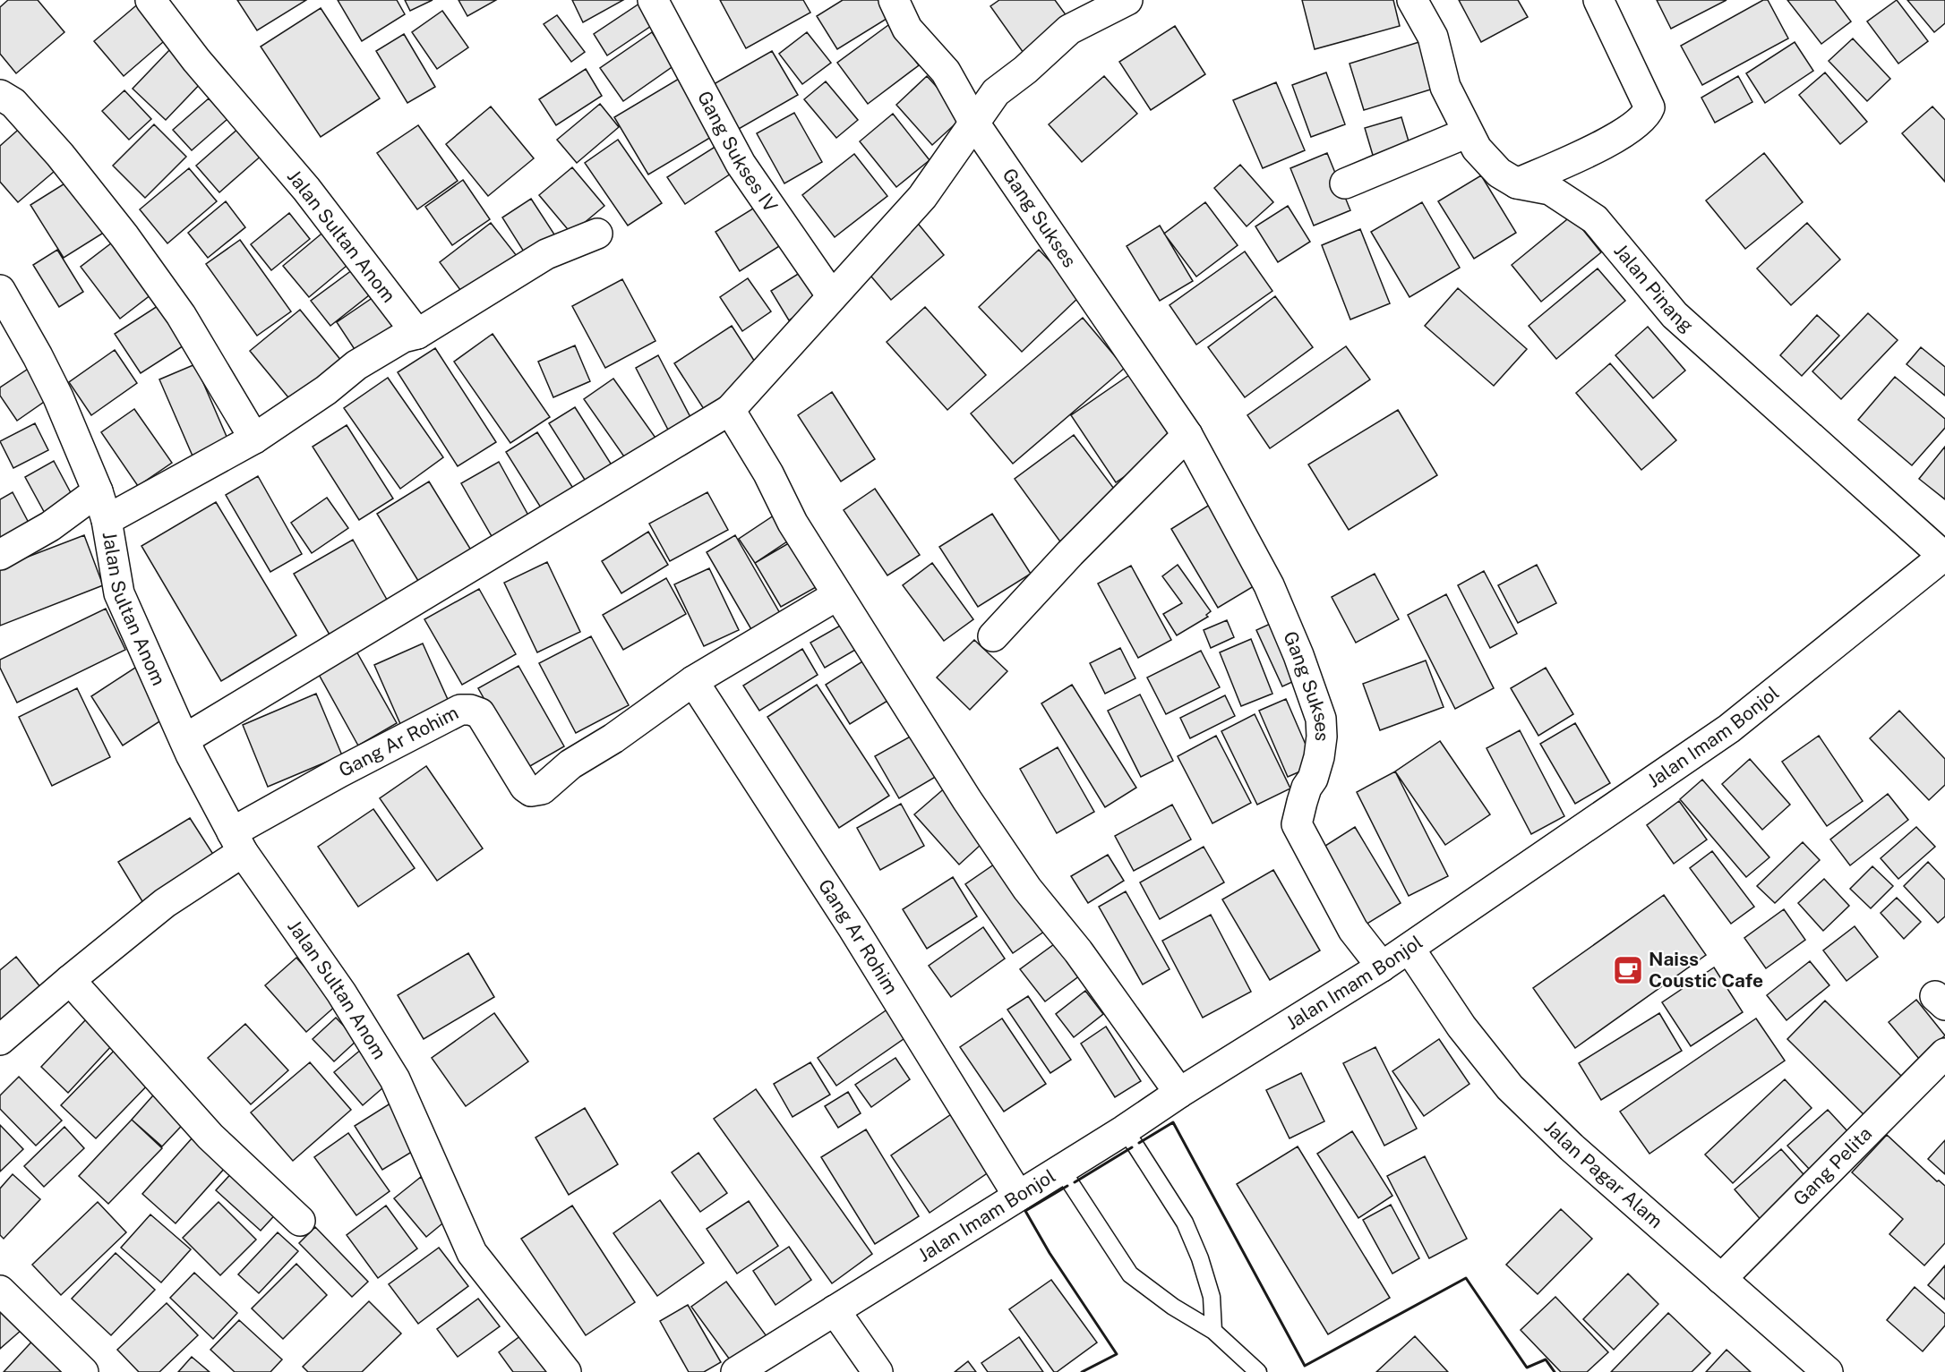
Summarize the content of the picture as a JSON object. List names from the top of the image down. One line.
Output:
{"streets":{"main road":["Gang Sukses IV","Gang Sukses","Jalan Sultan Anom","Jalan Pinang","Jalan Imam Bonjol","Gang Ar Rohim","Gang Pelita","Jalan Pagar Alam"]},"crossings":[["Gang Sukses","Jalan Imam Bonjol"],["Jalan Sultan Anom","Gang Ar Rohim"],["Jalan Pinang","Jalan Imam Bonjol"],["Jalan Imam Bonjol","Gang Ar Rohim"],["Jalan Imam Bonjol","Jalan Pagar Alam"],["Gang Pelita","Jalan Pagar Alam"]],"places":{"cafe":["Naiss Coustic Cafe"]}}
